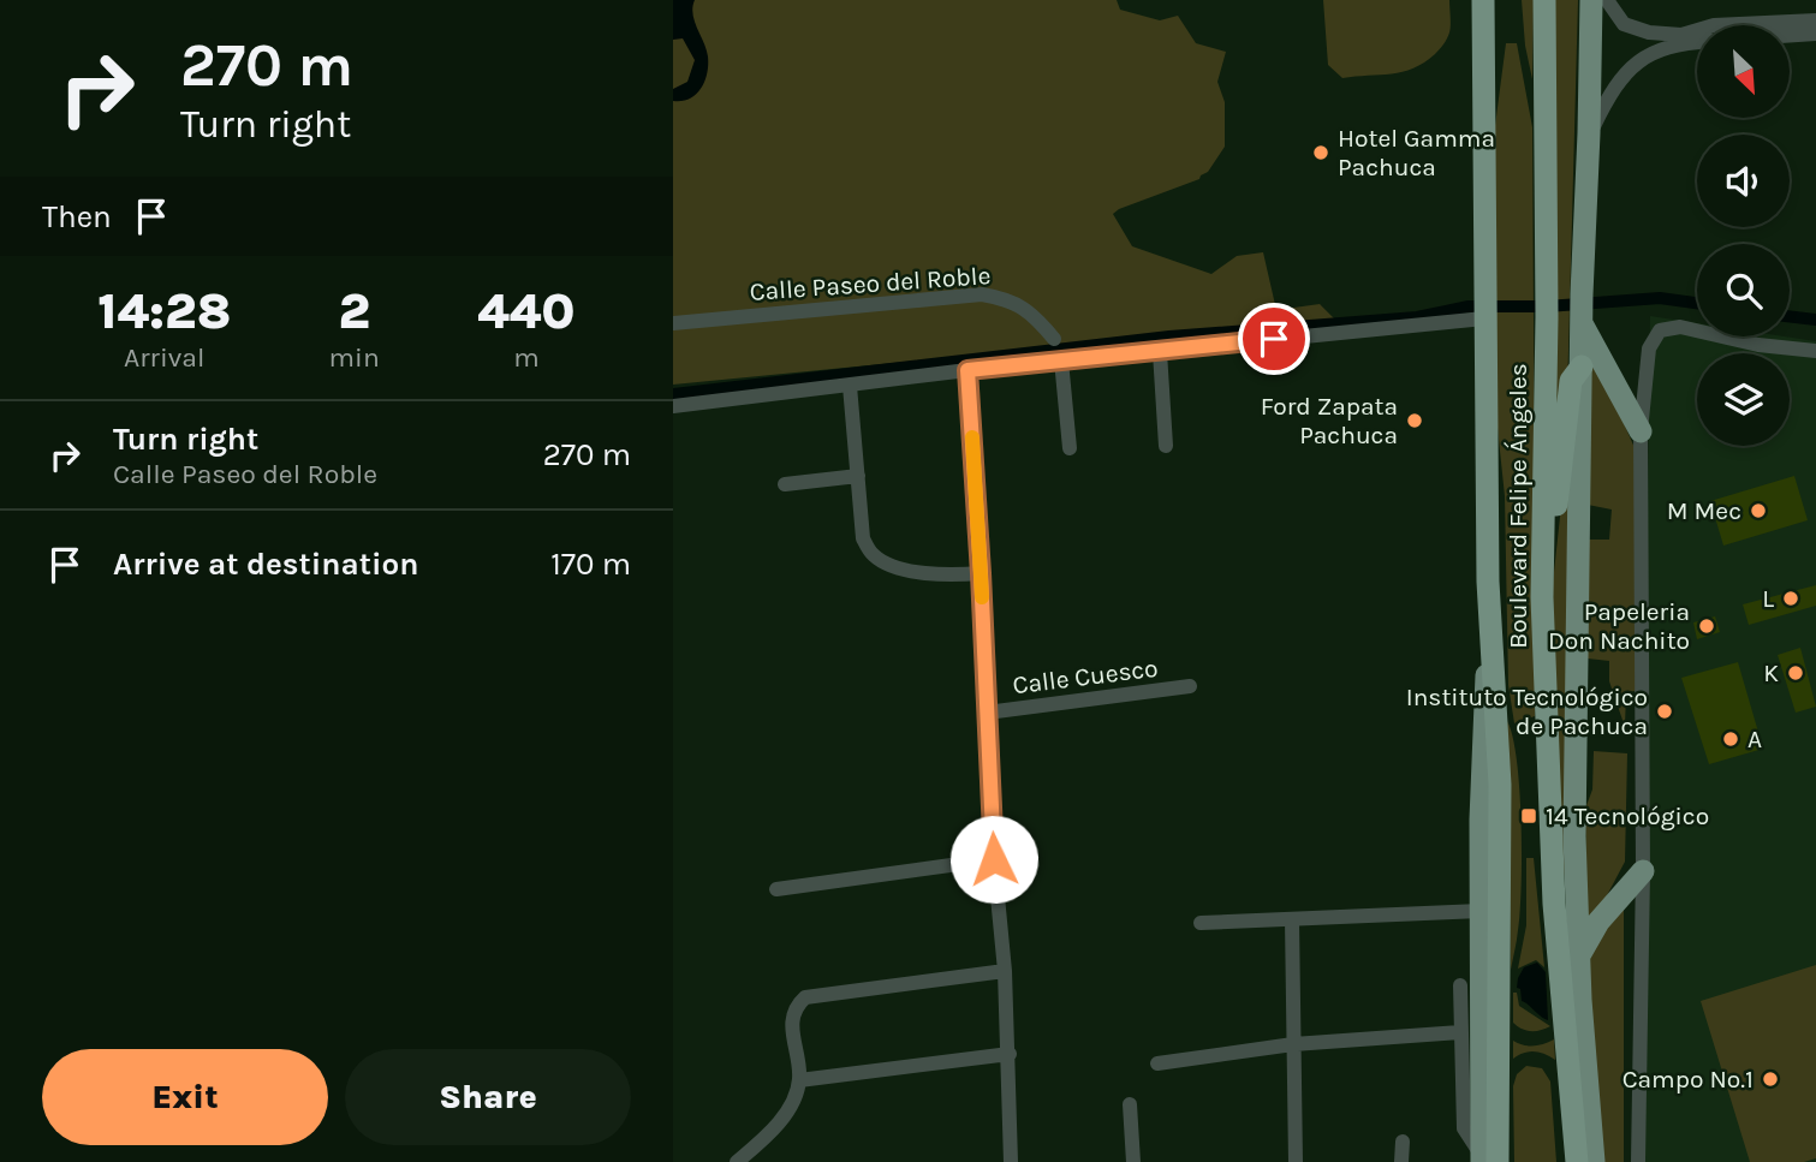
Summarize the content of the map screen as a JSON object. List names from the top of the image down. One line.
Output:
{"streets":{"highway":["Boulevard Felipe Ángeles"],"street":["Calle Paseo del Roble","Calle Cuesco"]},"places":{"other":["Hotel Gamma Pachuca","Ford Zapata Pachuca","M Mec","L","Papeleria Don Nachito","K","Instituto Tecnológico de Pachuca","A","Campo No.1"],"transit":["14 Tecnológico"]},"north":"bottom right","page":{"turn":["270 m","Turn right"],"then":"Then","eta":["14:28","Arrival","2","min","440","m"],"list":[{"name":"Turn right","note":"Calle Paseo del Roble","value":"270 m"},{"name":"Arrive at destination","value":"170 m"}],"buttons":["Exit","Share"]}}
